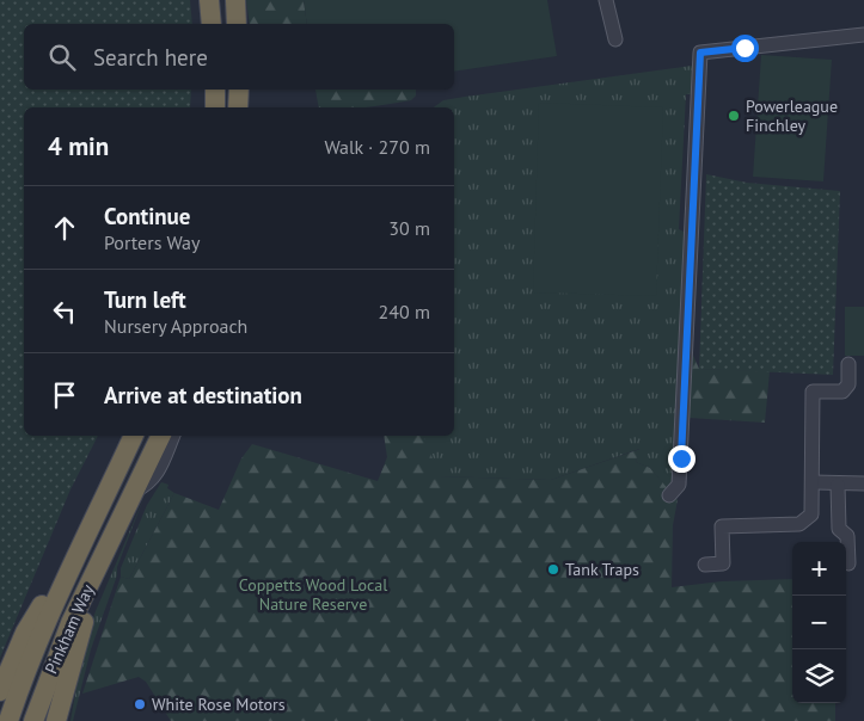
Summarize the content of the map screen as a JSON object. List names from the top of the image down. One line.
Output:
{"streets":{"highway":["Pinkham Way"]},"parks":["Coppetts Wood Local Nature Reserve"],"places":["Powerleague Finchley","Tank Traps","White Rose Motors"],"page":{"search":"Search here","heading":["4 min","Walk · 270 m"],"list":[["Continue","Porters Way","30 m"],["Turn left","Nursery Approach","240 m"],"Arrive at destination"],"map_buttons":["+","−"]}}
